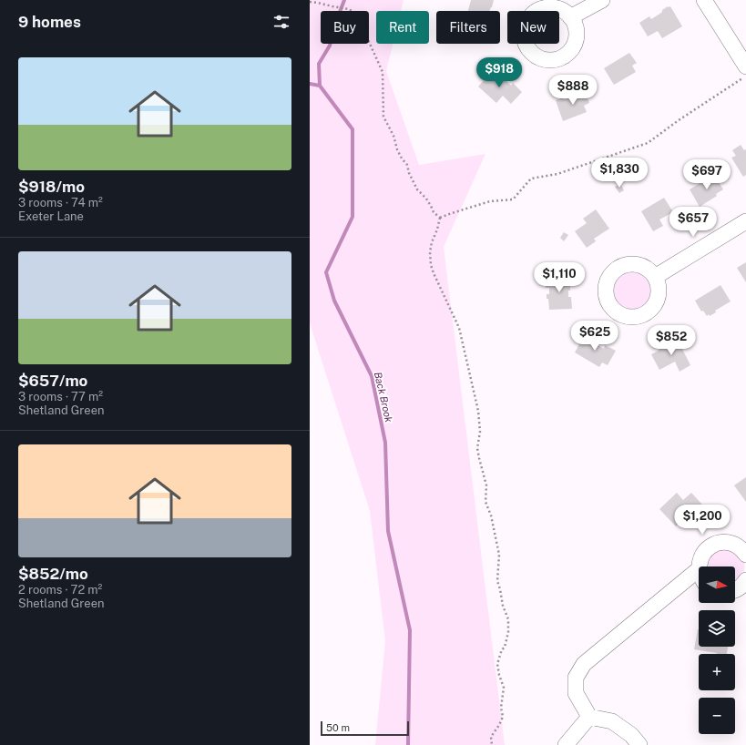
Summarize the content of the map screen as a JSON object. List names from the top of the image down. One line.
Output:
{"water":["Back Brook"],"scale_bar":"50 m","north":"right","page":{"heading":"9 homes","chip":["Buy","Rent","Filters","New"],"list":[{"name":"$918/mo","note":"3 rooms · 74 m² · Exeter Lane"},{"name":"$657/mo","note":"3 rooms · 77 m² · Shetland Green"},{"name":"$852/mo","note":"2 rooms · 72 m² · Shetland Green"}],"price":["$918","$888","$1,830","$697","$657","$1,110","$625","$852","$1,200"],"map_buttons":["+","−"],"scale":"50 m"}}
